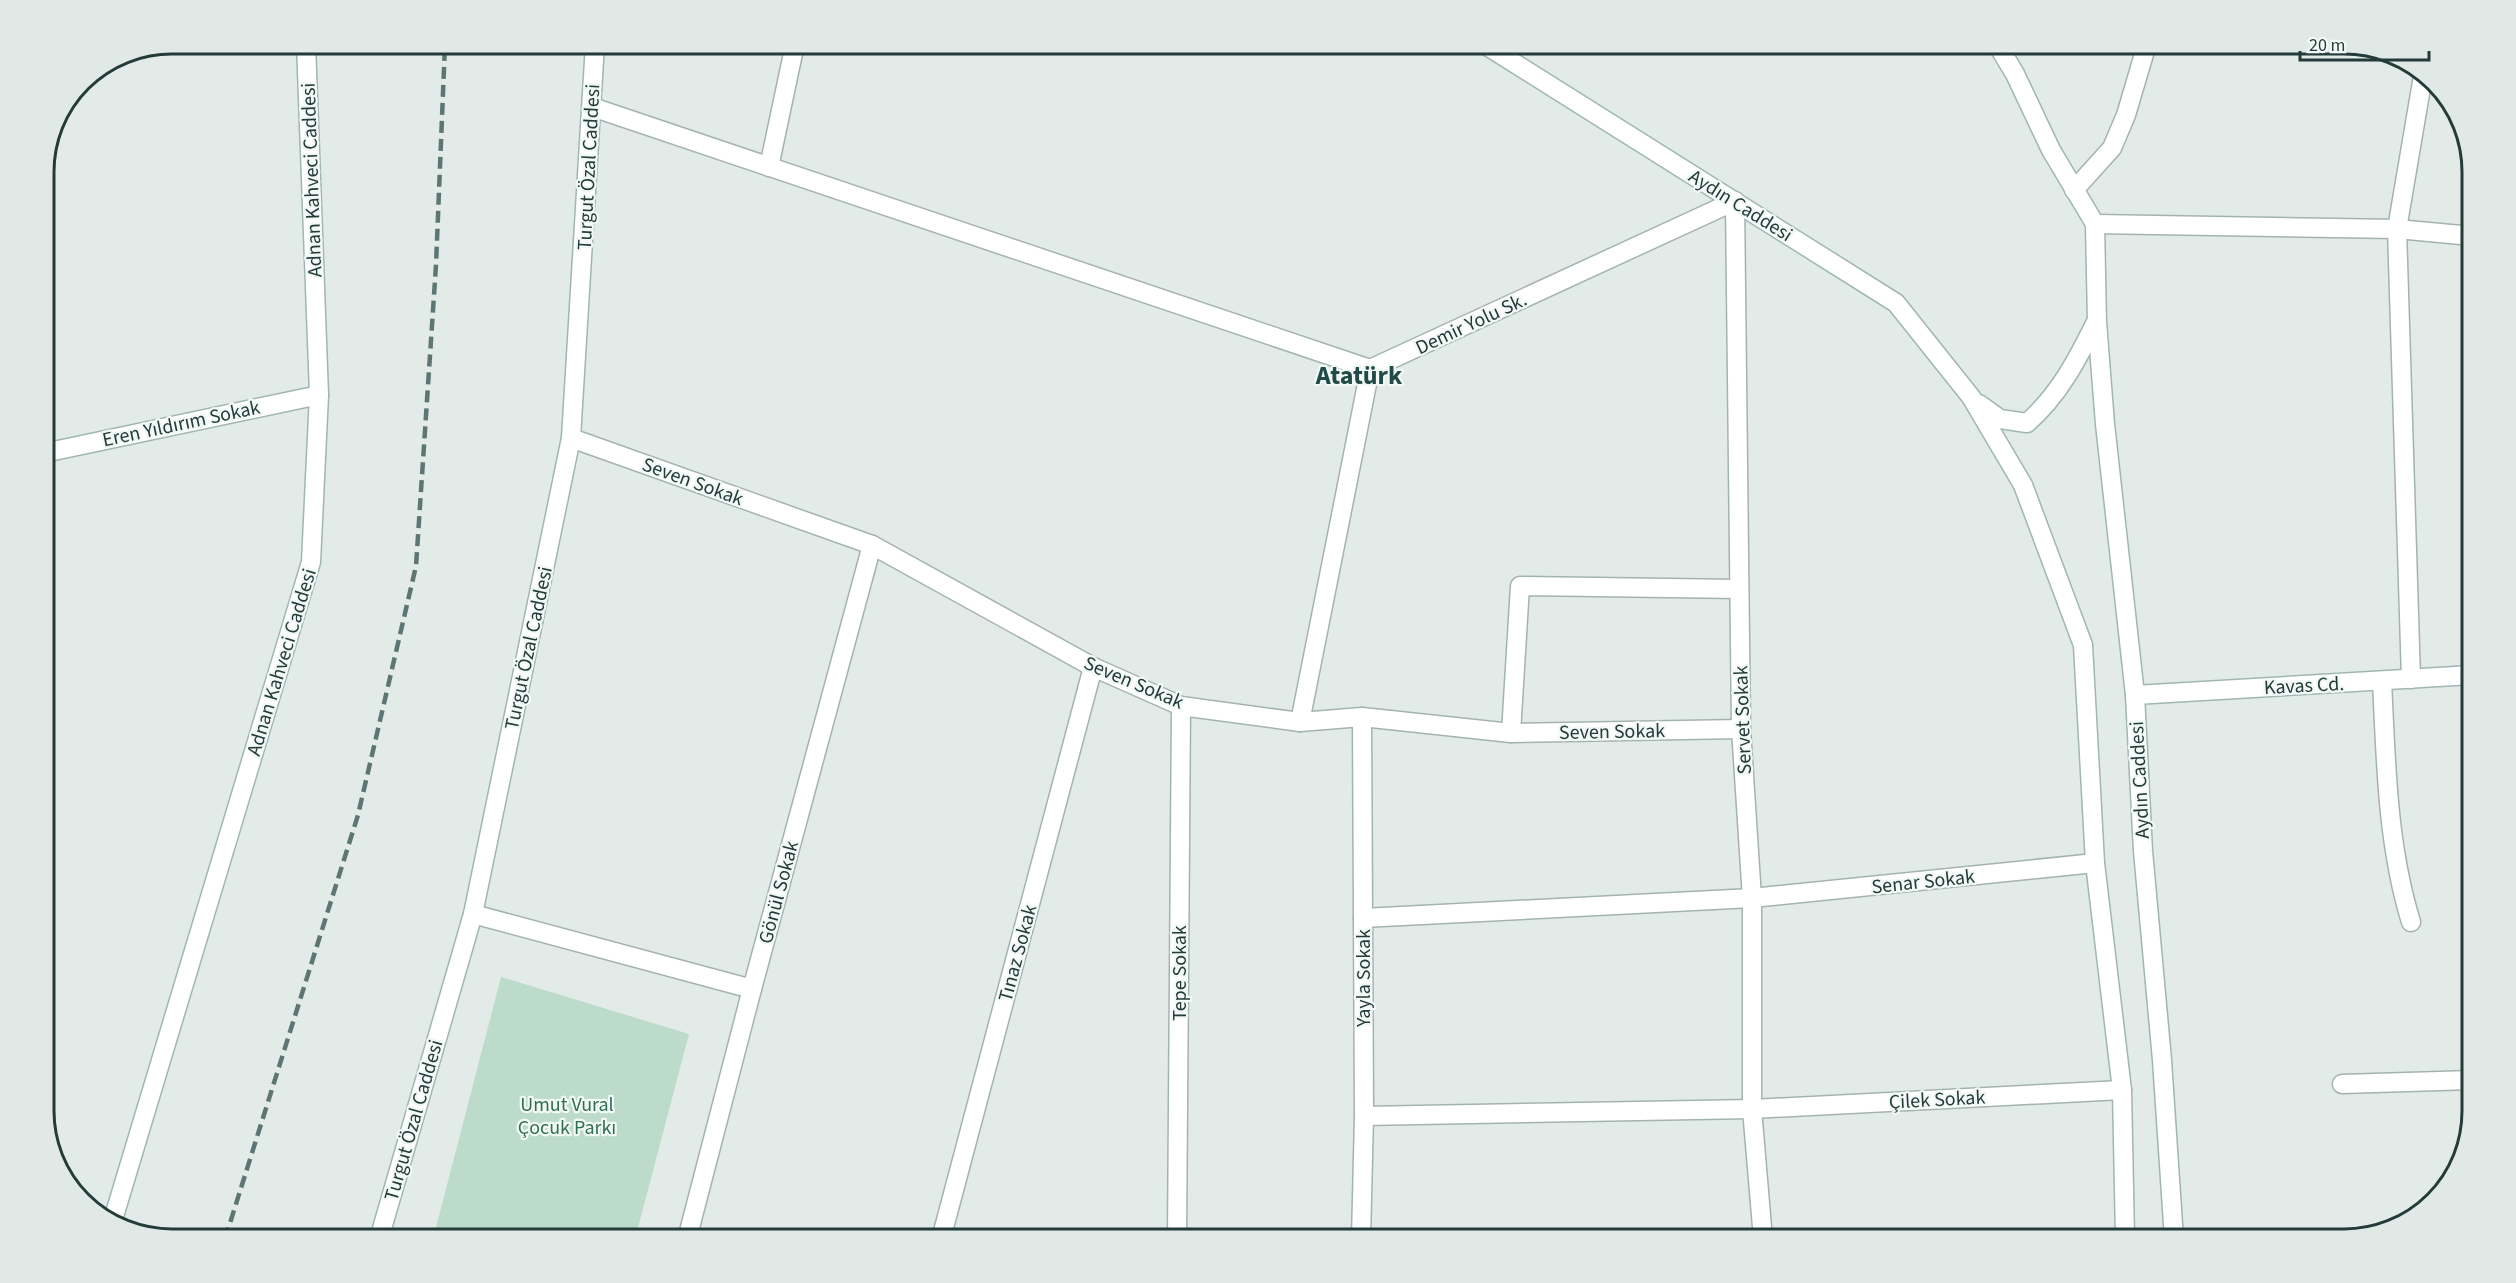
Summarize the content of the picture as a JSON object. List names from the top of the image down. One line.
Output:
{"streets":{"street":["Turgut Özal Caddesi","Adnan Kahveci Caddesi","Aydın Caddesi","Demir Yolu Sk.","Eren Yıldırım Sokak","Seven Sokak","Kavas Cd.","Servet Sokak","Senar Sokak","Gönül Sokak","Tınaz Sokak","Tepe Sokak","Yayla Sokak","Çilek Sokak"]},"crossings":[["Turgut Özal Caddesi","Seven Sokak"],["Adnan Kahveci Caddesi","Eren Yıldırım Sokak"],["Aydın Caddesi","Demir Yolu Sk."],["Aydın Caddesi","Kavas Cd."],["Aydın Caddesi","Servet Sokak"],["Aydın Caddesi","Senar Sokak"],["Aydın Caddesi","Çilek Sokak"],["Demir Yolu Sk.","Servet Sokak"],["Seven Sokak","Servet Sokak"],["Seven Sokak","Gönül Sokak"],["Seven Sokak","Tınaz Sokak"],["Seven Sokak","Tepe Sokak"],["Seven Sokak","Yayla Sokak"],["Servet Sokak","Senar Sokak"],["Servet Sokak","Çilek Sokak"],["Senar Sokak","Yayla Sokak"],["Yayla Sokak","Çilek Sokak"]],"districts":["Atatürk"],"parks":["Umut Vural Çocuk Parkı"],"scale_bar":"20 m"}
